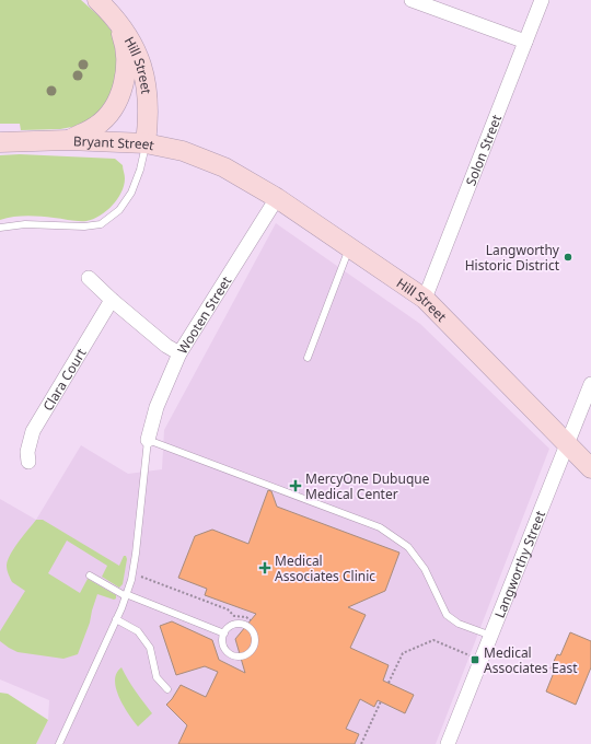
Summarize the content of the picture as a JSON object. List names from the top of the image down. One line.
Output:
{"streets":{"main road":["Hill Street","Bryant Street"],"street":["Solon Street","Wooten Street","Clara Court","Langworthy Street"]},"crossings":[["Hill Street","Bryant Street"],["Hill Street","Solon Street"],["Hill Street","Wooten Street"],["Hill Street","Langworthy Street"]],"places":{"other":["Langworthy Historic District"],"health":["MercyOne Dubuque Medical Center","Medical Associates Clinic"],"transit":["Medical Associates East"]}}
